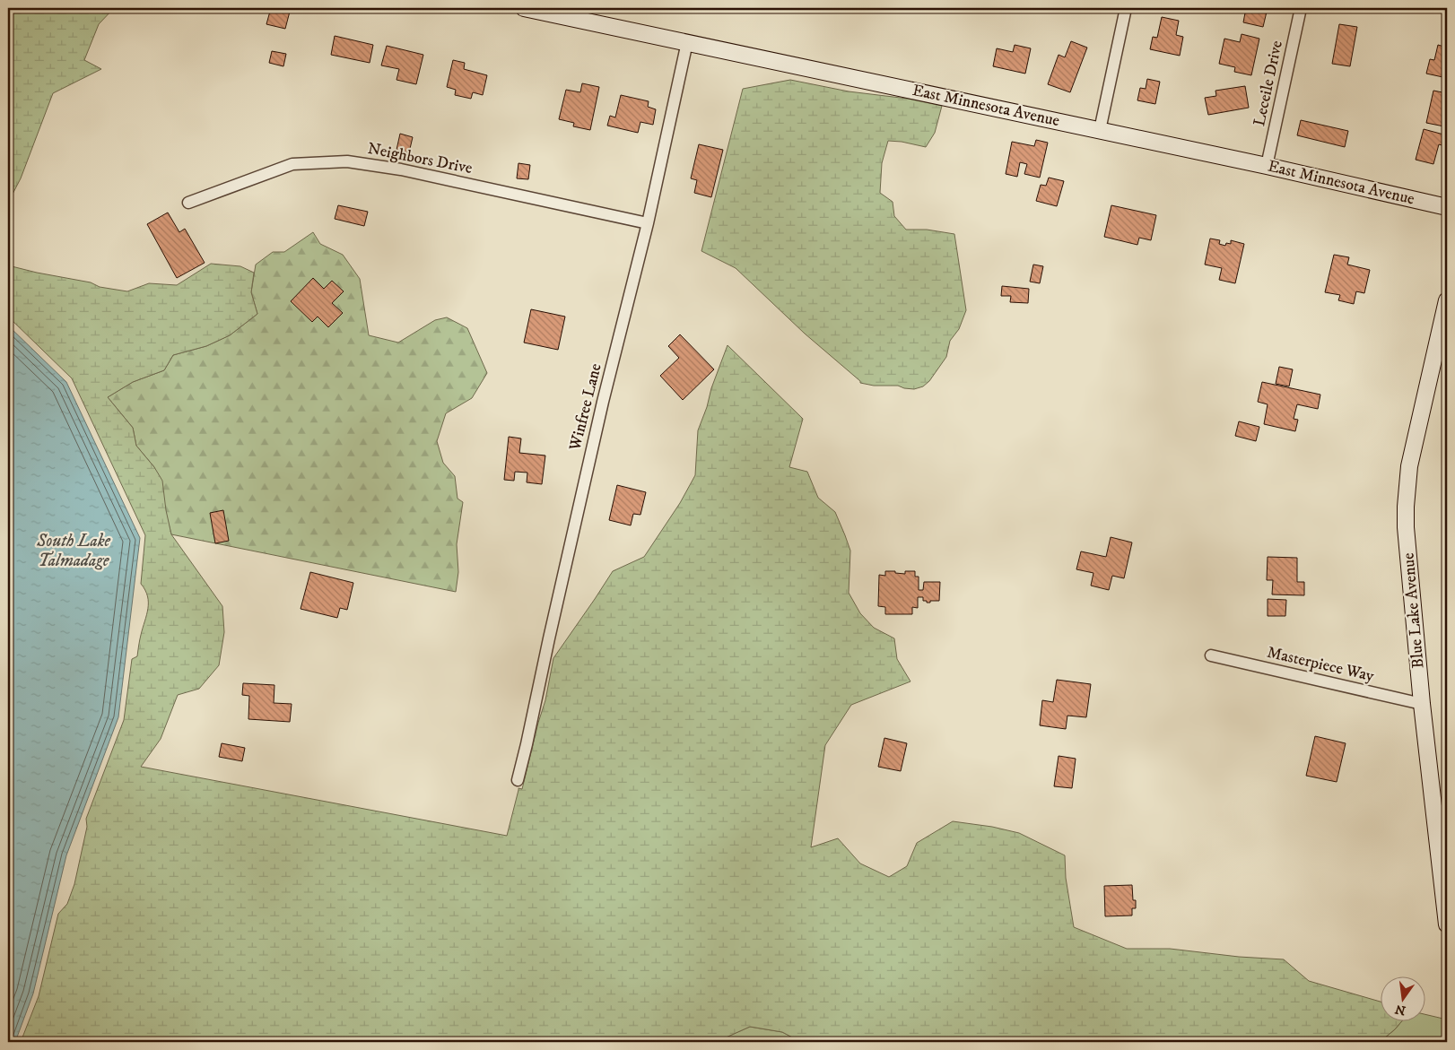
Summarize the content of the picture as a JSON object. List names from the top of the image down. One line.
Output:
{"streets":{"street":["Leceile Drive","East Minnesota Avenue","Neighbors Drive","Winfree Lane","Blue Lake Avenue","Masterpiece Way"]},"crossings":[["Leceile Drive","East Minnesota Avenue"],["East Minnesota Avenue","Winfree Lane"],["Neighbors Drive","Winfree Lane"],["Blue Lake Avenue","Masterpiece Way"]],"water":["South Lake Talmadage"],"north":"bottom"}
